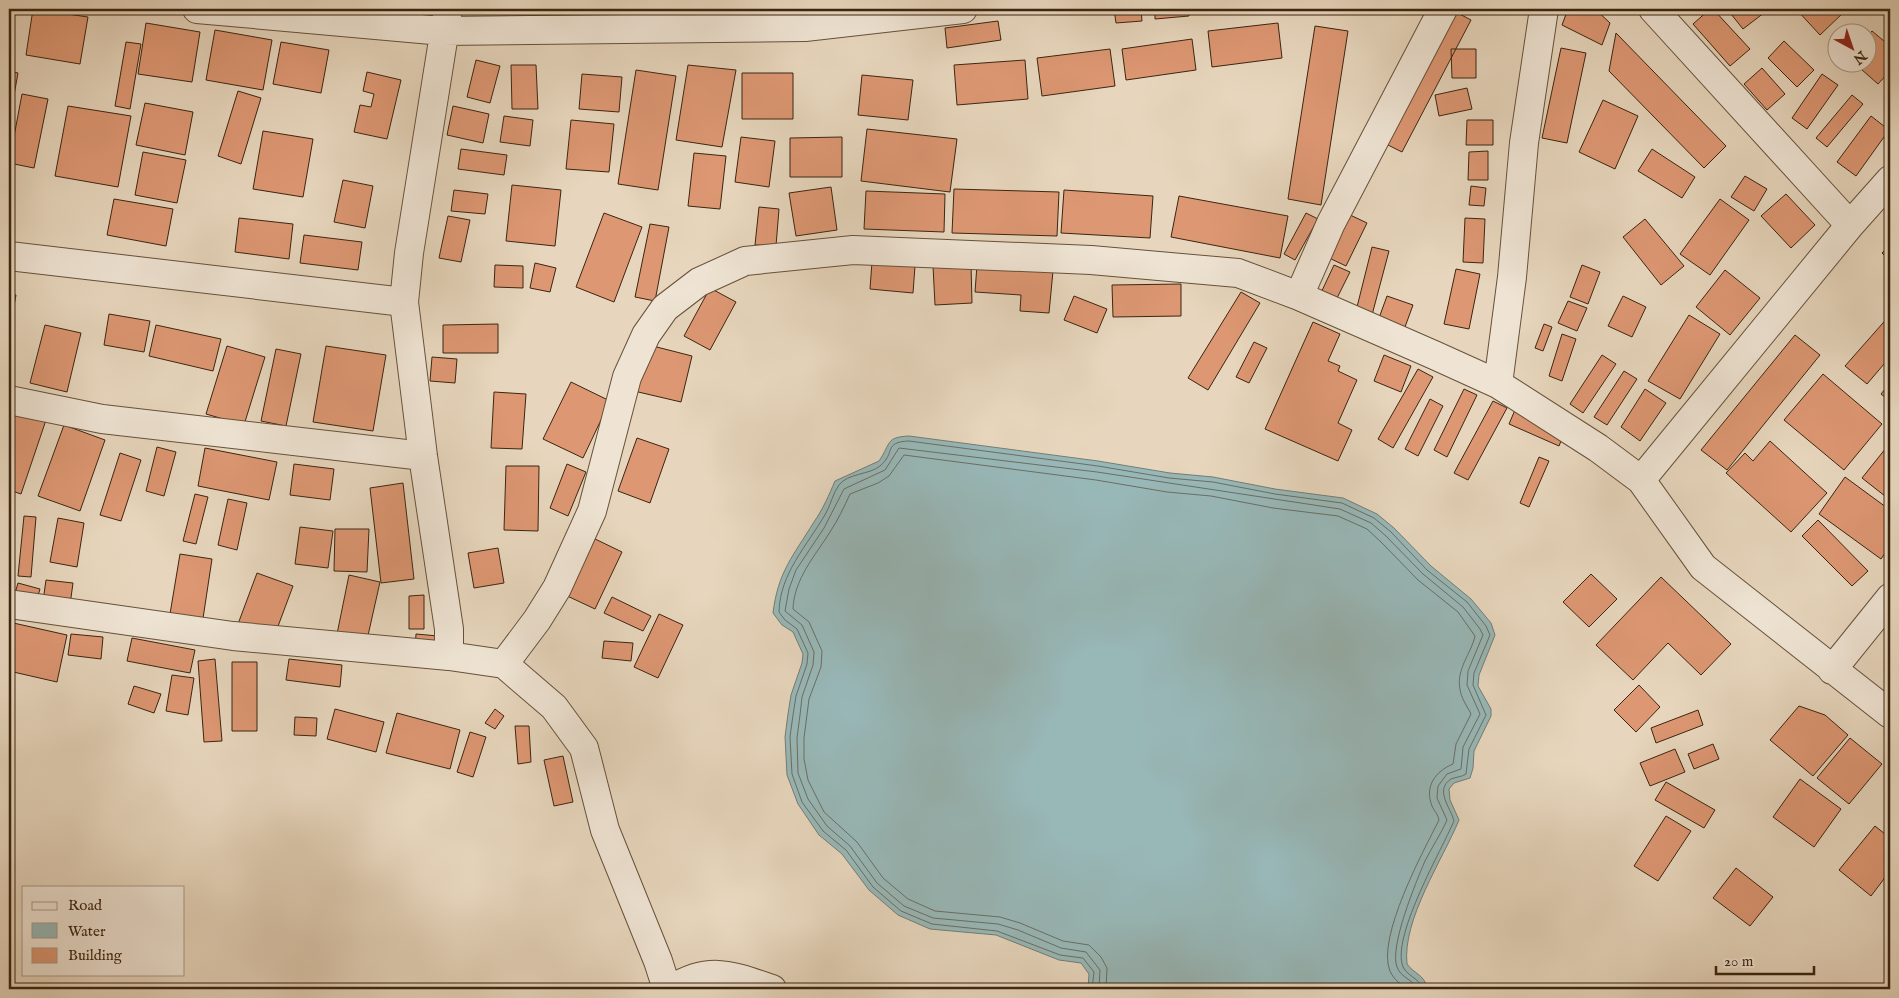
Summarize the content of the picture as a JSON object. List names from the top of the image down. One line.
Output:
{"legend":["Road","Water","Building"],"scale_bar":"20 m","north":"bottom right"}
